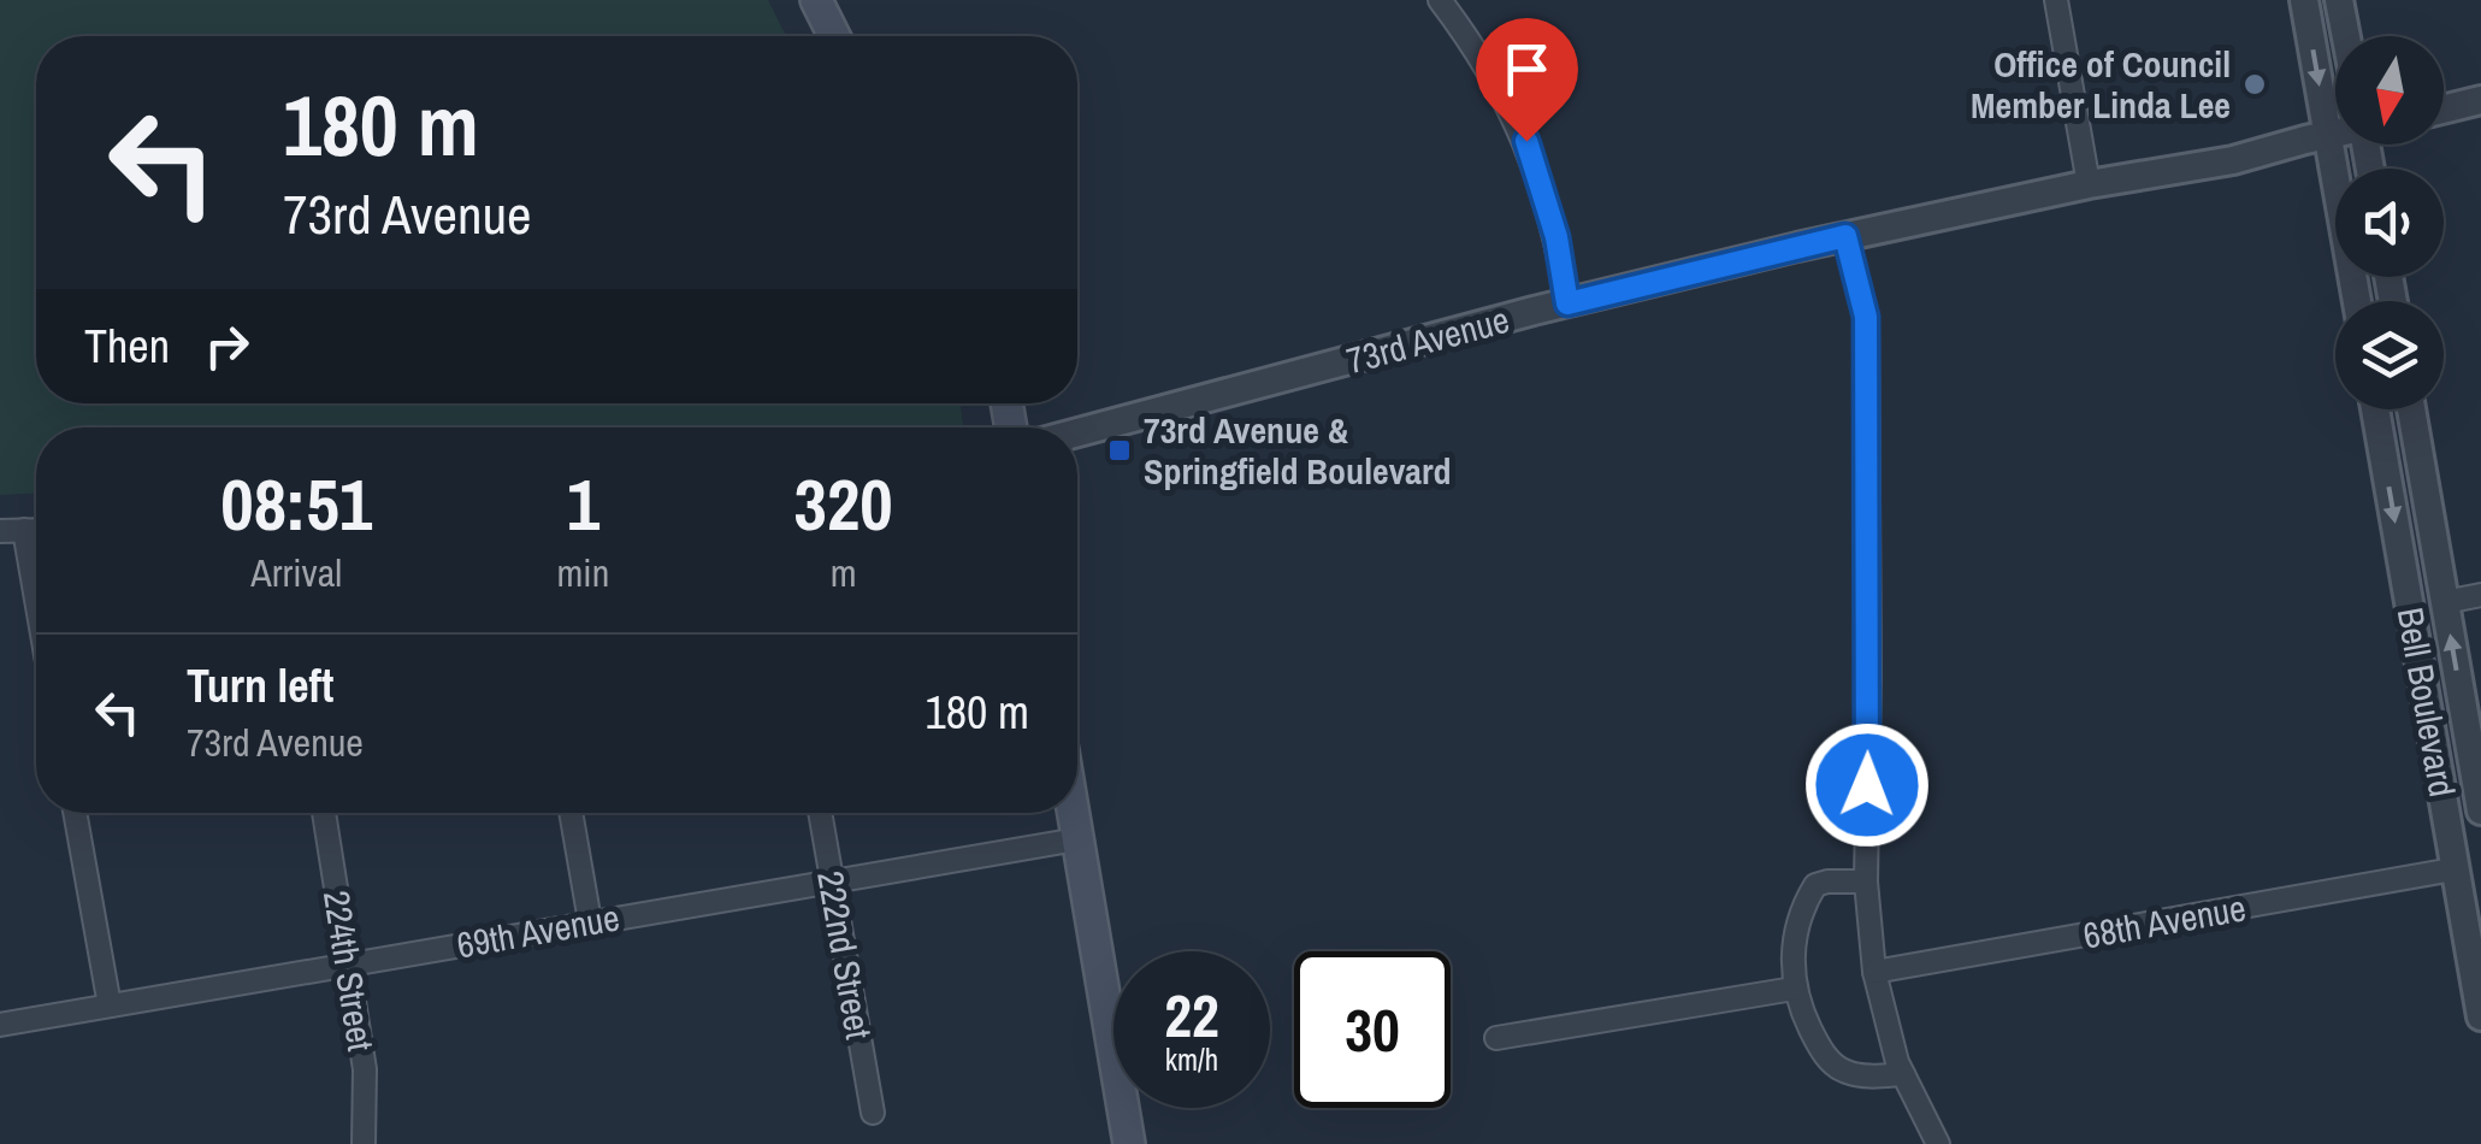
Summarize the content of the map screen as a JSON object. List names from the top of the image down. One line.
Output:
{"streets":{"street":["73rd Avenue","Bell Boulevard","68th Avenue","69th Avenue","222nd Street","224th Street"]},"crossings":[["Bell Boulevard","68th Avenue"],["69th Avenue","222nd Street"],["69th Avenue","224th Street"]],"places":{"other":["Office of Council Member Linda Lee"],"transit":["73rd Avenue & Springfield Boulevard"]},"north":"bottom","page":{"turn":["180 m","73rd Avenue"],"then":"Then","eta":["08:51","Arrival","1","min","320","m"],"list":[{"name":"Turn left","note":"73rd Avenue","value":"180 m"}],"speed":"22 km/h","limit":"30"}}
